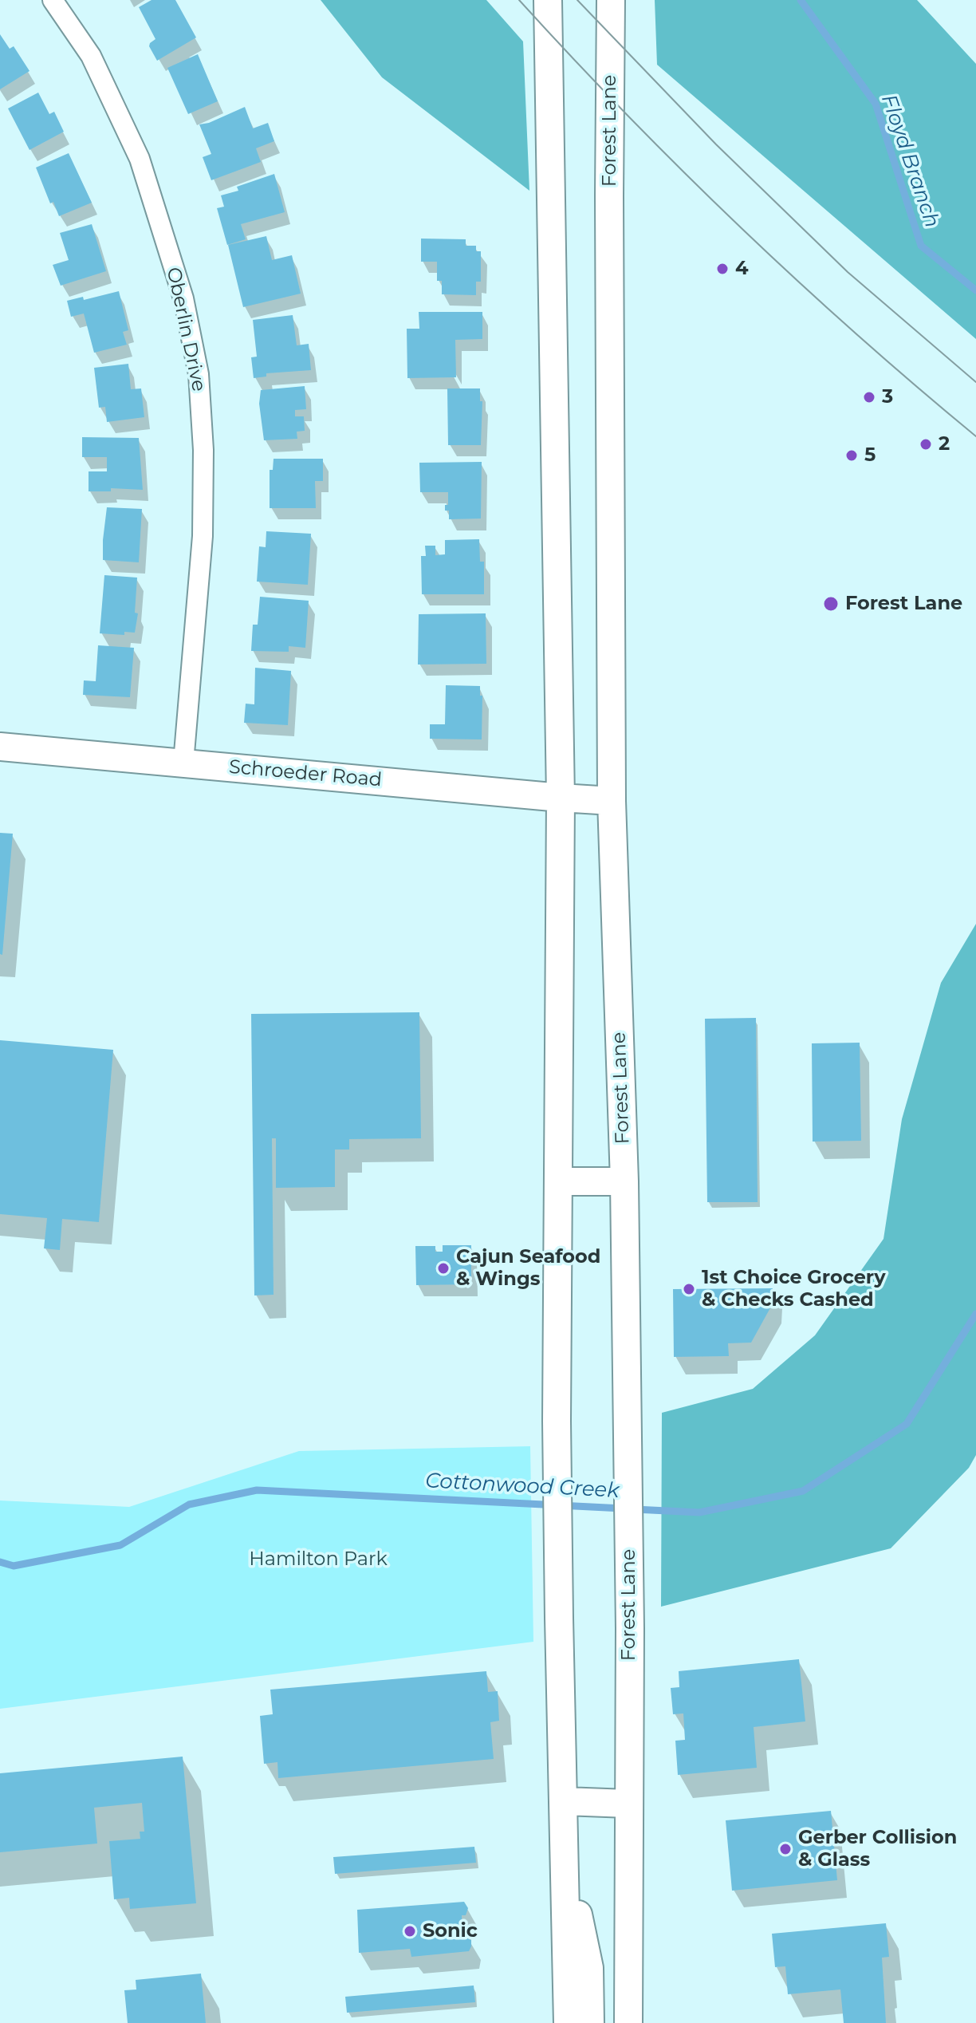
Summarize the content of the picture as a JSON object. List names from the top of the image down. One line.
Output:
{"streets":{"main road":["Forest Lane","Schroeder Road"],"street":["Oberlin Drive"]},"crossings":[["Forest Lane","Schroeder Road"],["Oberlin Drive","Schroeder Road"]],"water":["Floyd Branch","Cottonwood Creek"],"parks":["Hamilton Park"],"places":["4","3","2","5","Forest Lane","Cajun Seafood & Wings","1st Choice Grocery & Checks Cashed","Gerber Collision & Glass","Sonic"]}
